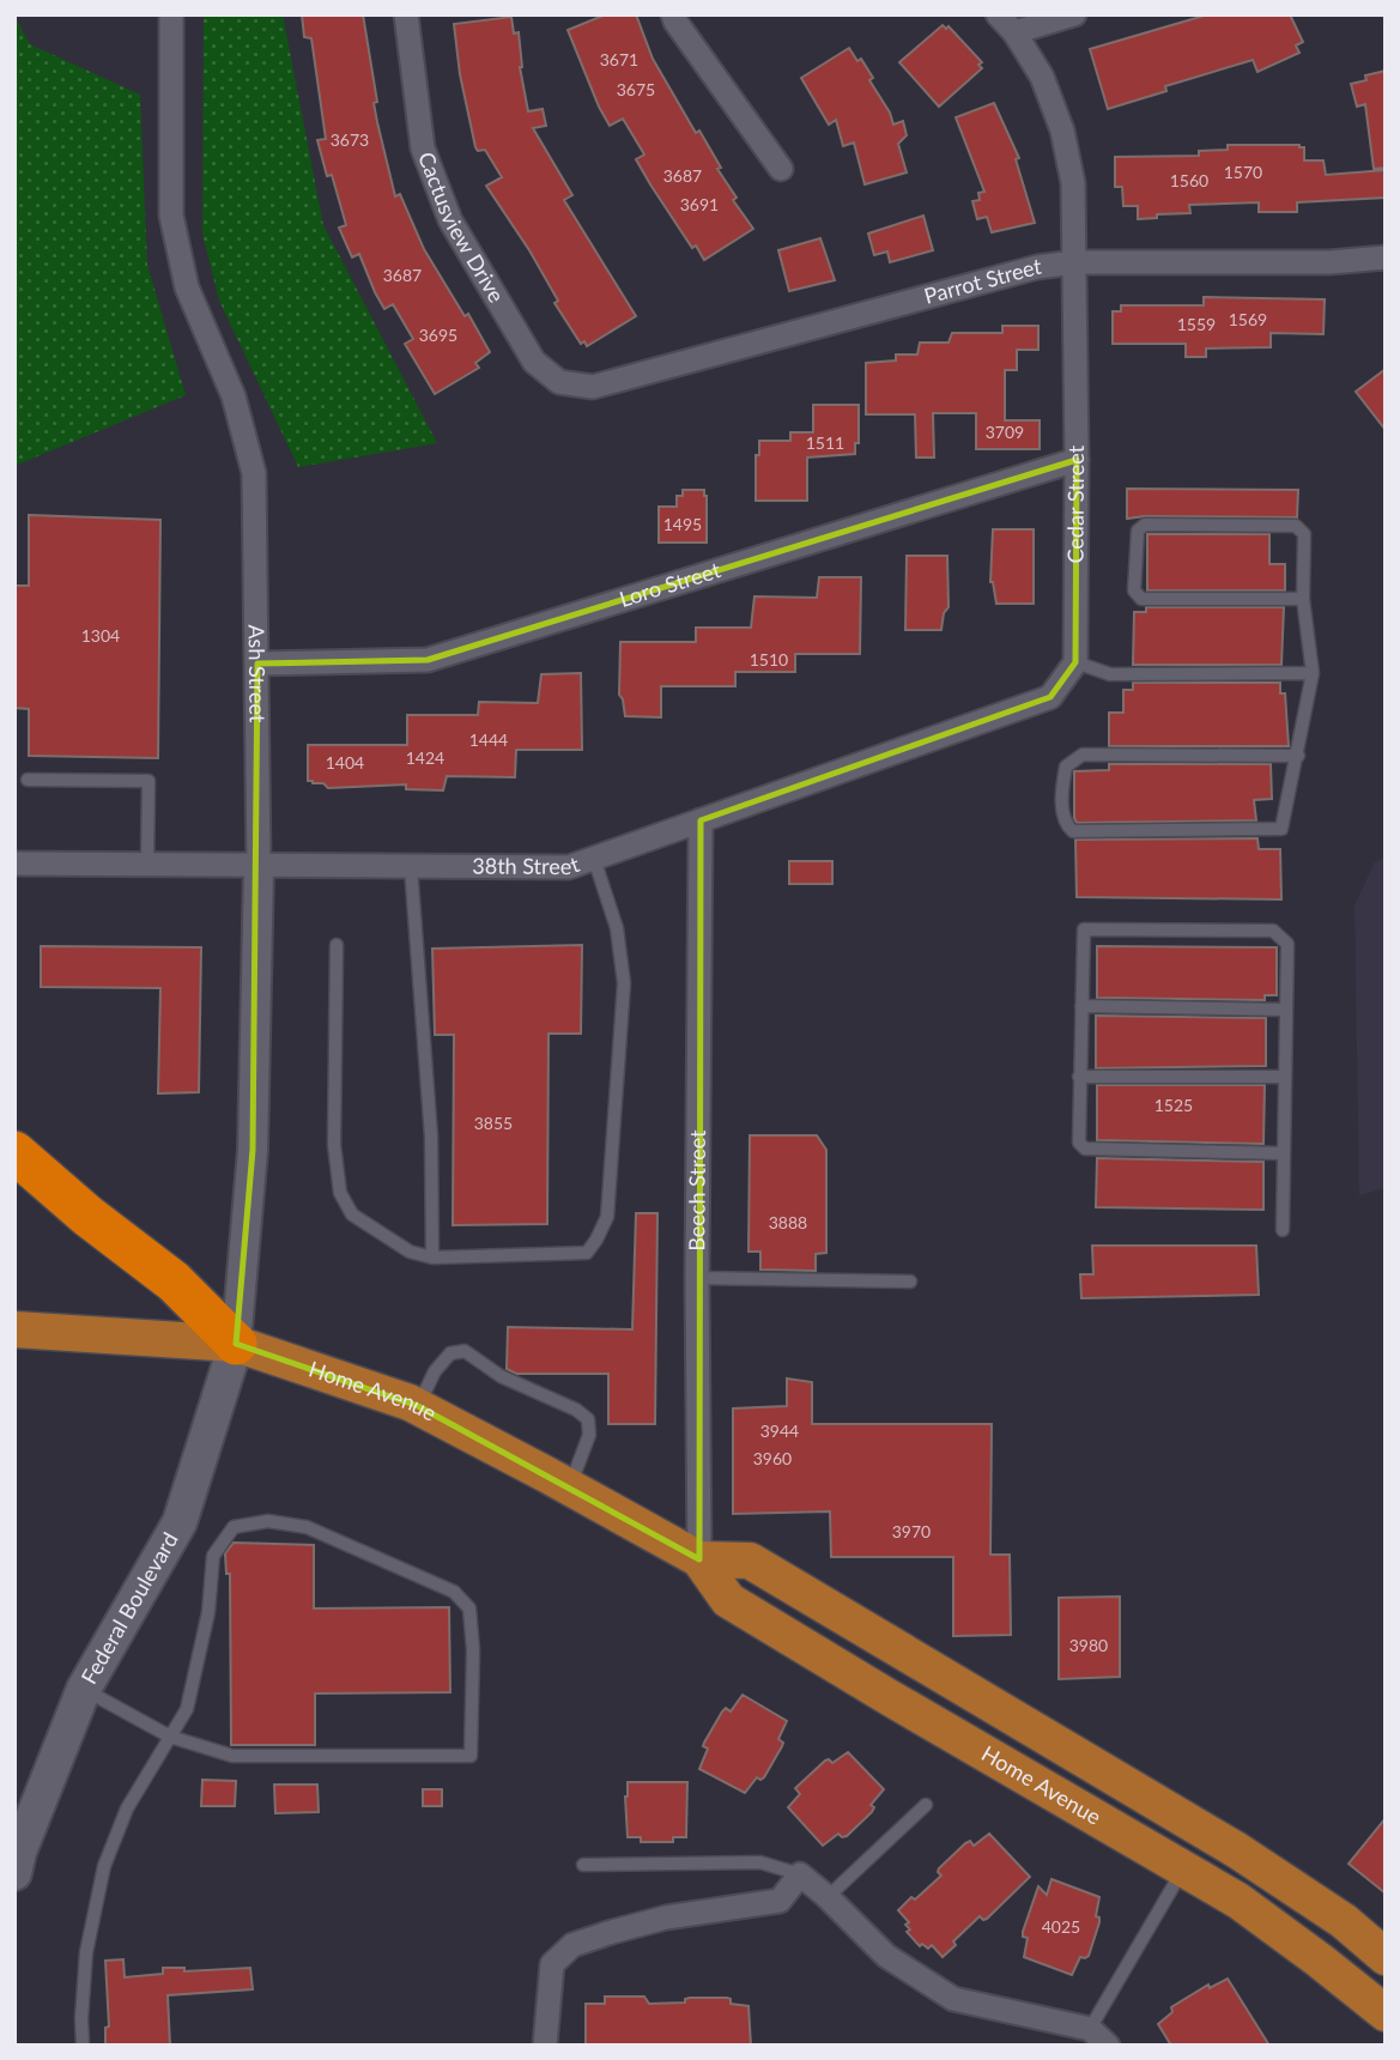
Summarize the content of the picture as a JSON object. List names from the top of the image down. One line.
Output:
{"streets":{"main road":["Home Avenue","Federal Boulevard"],"street":["Cactusview Drive","Parrot Street","Cedar Street","Loro Street","Ash Street","38th Street","Beech Street"]},"crossings":[["Cactusview Drive","Parrot Street"],["Parrot Street","Cedar Street"],["Cedar Street","Loro Street"],["Cedar Street","38th Street"],["Loro Street","Ash Street"],["Ash Street","38th Street"],["Ash Street","Home Avenue"],["Ash Street","Federal Boulevard"],["38th Street","Beech Street"],["Beech Street","Home Avenue"],["Home Avenue","Federal Boulevard"]],"house_numbers":["3671","3675","3673","1570","3687","1560","3691","3687","1569","1559","3695","3709","1511","1495","1304","1510","1444","1424","1404","1525","3855","3888","3944","3960","3970","3980","4025"]}
